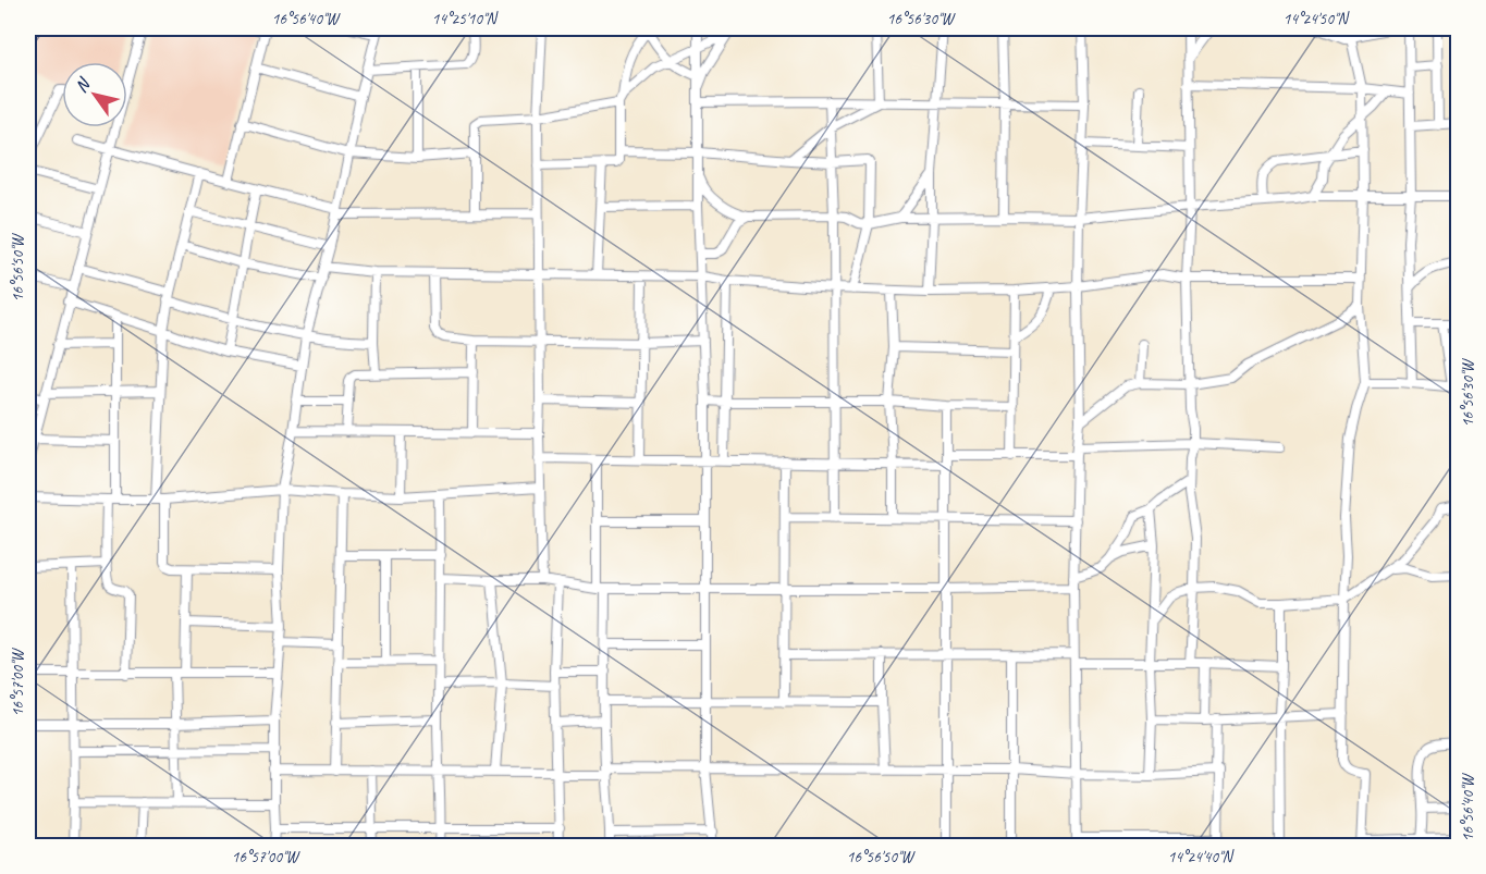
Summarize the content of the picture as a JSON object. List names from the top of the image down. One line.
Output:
{"north":"top left","coordinates":["16°56'40\"W","14°25'10\"N","16°56'30\"W","14°24'50\"N","16°56'50\"W","16°57'00\"W","14°24'40\"N"]}
